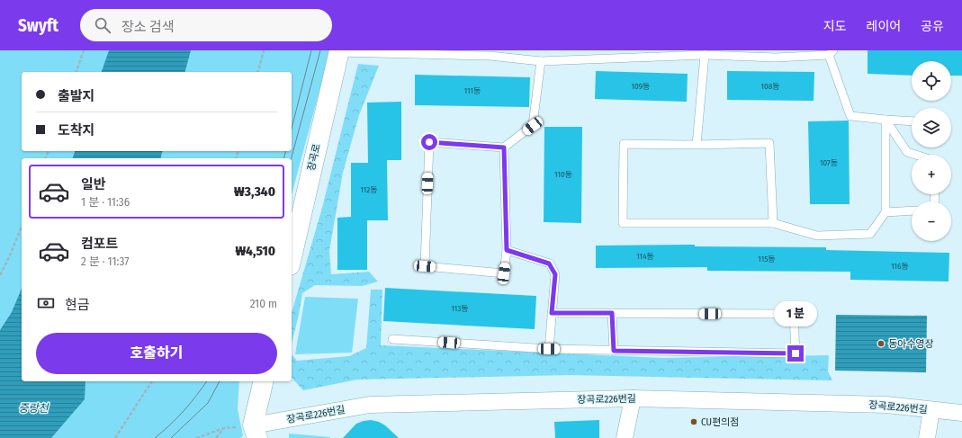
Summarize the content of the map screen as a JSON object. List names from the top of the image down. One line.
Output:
{"streets":{"street":["장곡로","장곡로226번길"]},"water":["중랑천"],"places":["동아수영장","CU편의점"],"house_numbers":["109동","108동","111동","107동","110동","112동","114동","115동","116동","113동"],"page":{"header":"Swyft","search":"장소 검색","nav":["지도","레이어","공유"],"map_buttons":["+","−"],"banner":["출발지","도착지"],"list":[{"name":"일반","note":"1 분 · 11:36","value":"₩3,340"},{"name":"컴포트","note":"2 분 · 11:37","value":"₩4,510"}],"pay":["현금","210 m"],"bubble":"1 분","buttons":"호출하기"}}
